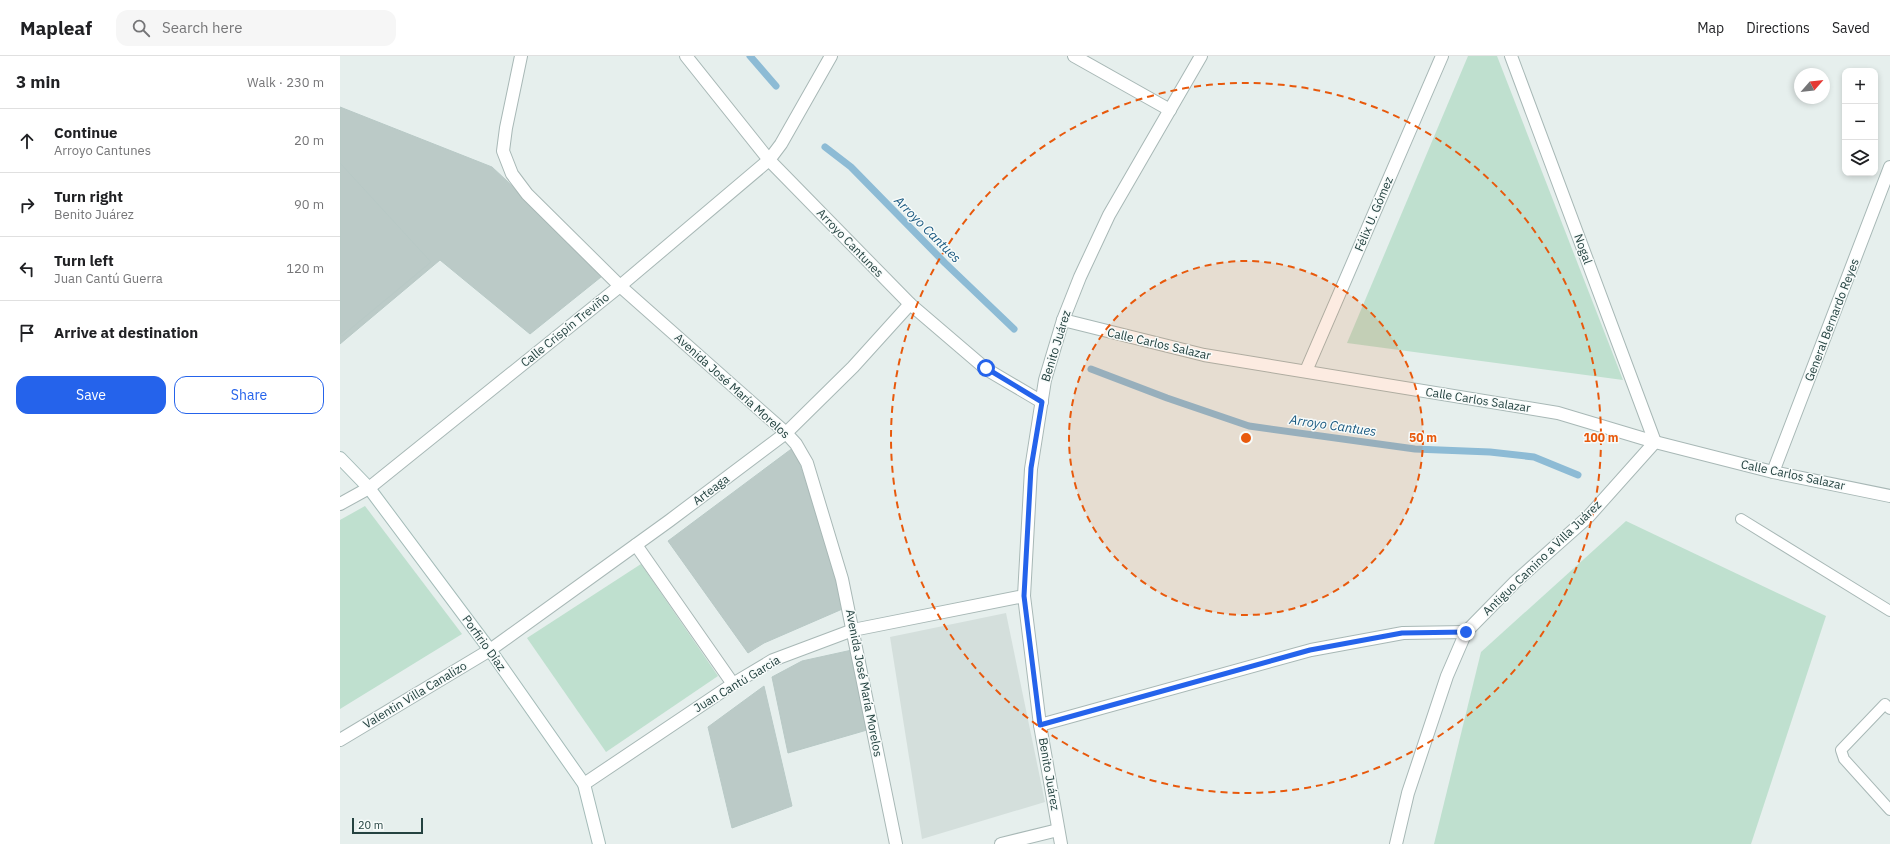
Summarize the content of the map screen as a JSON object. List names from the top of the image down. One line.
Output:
{"streets":{"street":["Félix U. Gómez","Arroyo Cantunes","Nogal","General Bernardo Reyes","Calle Crispín Treviño","Calle Carlos Salazar","Benito Juárez","Avenida José María Morelos","Arteaga","Antiguo Camino a Villa Juárez","Porfirio Díaz","Juan Cantú Garcia","Valentin Villa Canalizo"]},"crossings":[["Félix U. Gómez","Calle Carlos Salazar"],["Arroyo Cantunes","Calle Crispín Treviño"],["Arroyo Cantunes","Benito Juárez"],["Arroyo Cantunes","Arteaga"],["Nogal","Calle Carlos Salazar"],["Nogal","Antiguo Camino a Villa Juárez"],["General Bernardo Reyes","Calle Carlos Salazar"],["Calle Crispín Treviño","Avenida José María Morelos"],["Calle Crispín Treviño","Porfirio Díaz"],["Calle Carlos Salazar","Benito Juárez"],["Calle Carlos Salazar","Antiguo Camino a Villa Juárez"],["Benito Juárez","Juan Cantú Garcia"],["Avenida José María Morelos","Arteaga"],["Avenida José María Morelos","Juan Cantú Garcia"],["Arteaga","Porfirio Díaz"],["Arteaga","Valentin Villa Canalizo"],["Porfirio Díaz","Juan Cantú Garcia"],["Porfirio Díaz","Valentin Villa Canalizo"]],"water":["Arroyo Cantues"],"scale_bar":"20 m","north":"top right","page":{"header":"Mapleaf","search":"Search here","nav":["Map","Directions","Saved"],"heading":["3 min","Walk · 230 m"],"map_buttons":["+","−"],"list":[["Continue","Arroyo Cantunes","20 m"],["Turn right","Benito Juárez","90 m"],["Turn left","Juan Cantú Guerra","120 m"],"Arrive at destination"],"buttons":["Save","Share"],"scale":"20 m"},"rings":["50 m","100 m"]}
